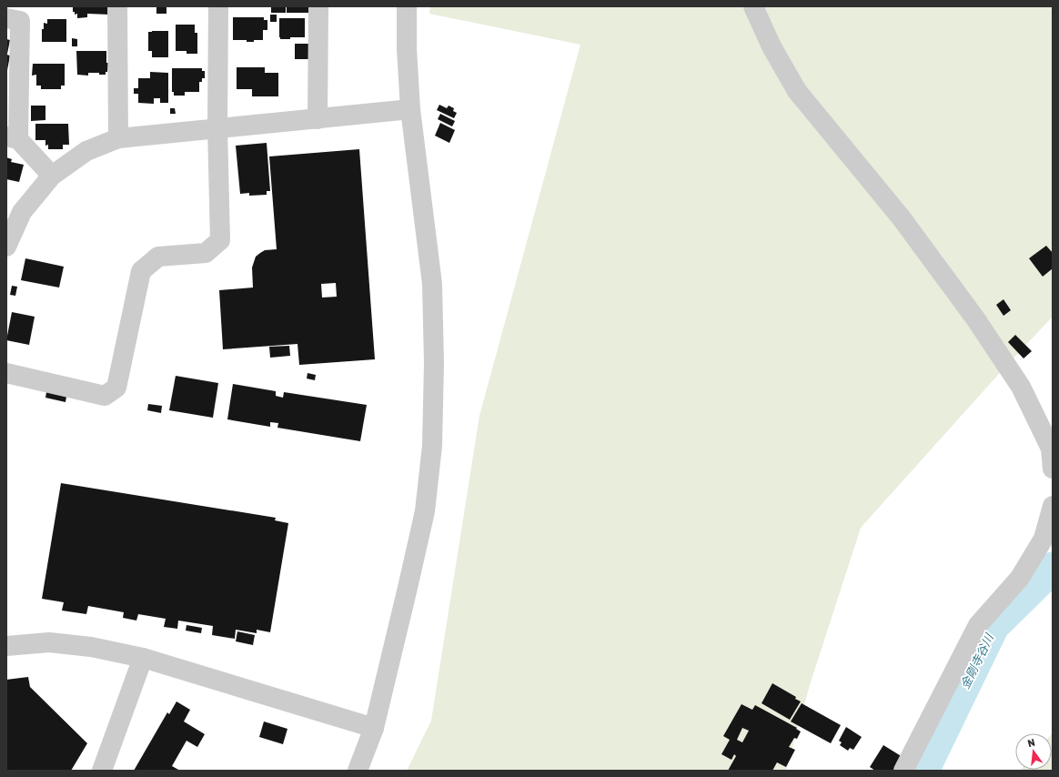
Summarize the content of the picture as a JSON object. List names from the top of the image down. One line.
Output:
{"water":["金剛寺谷川"],"north":"top"}
